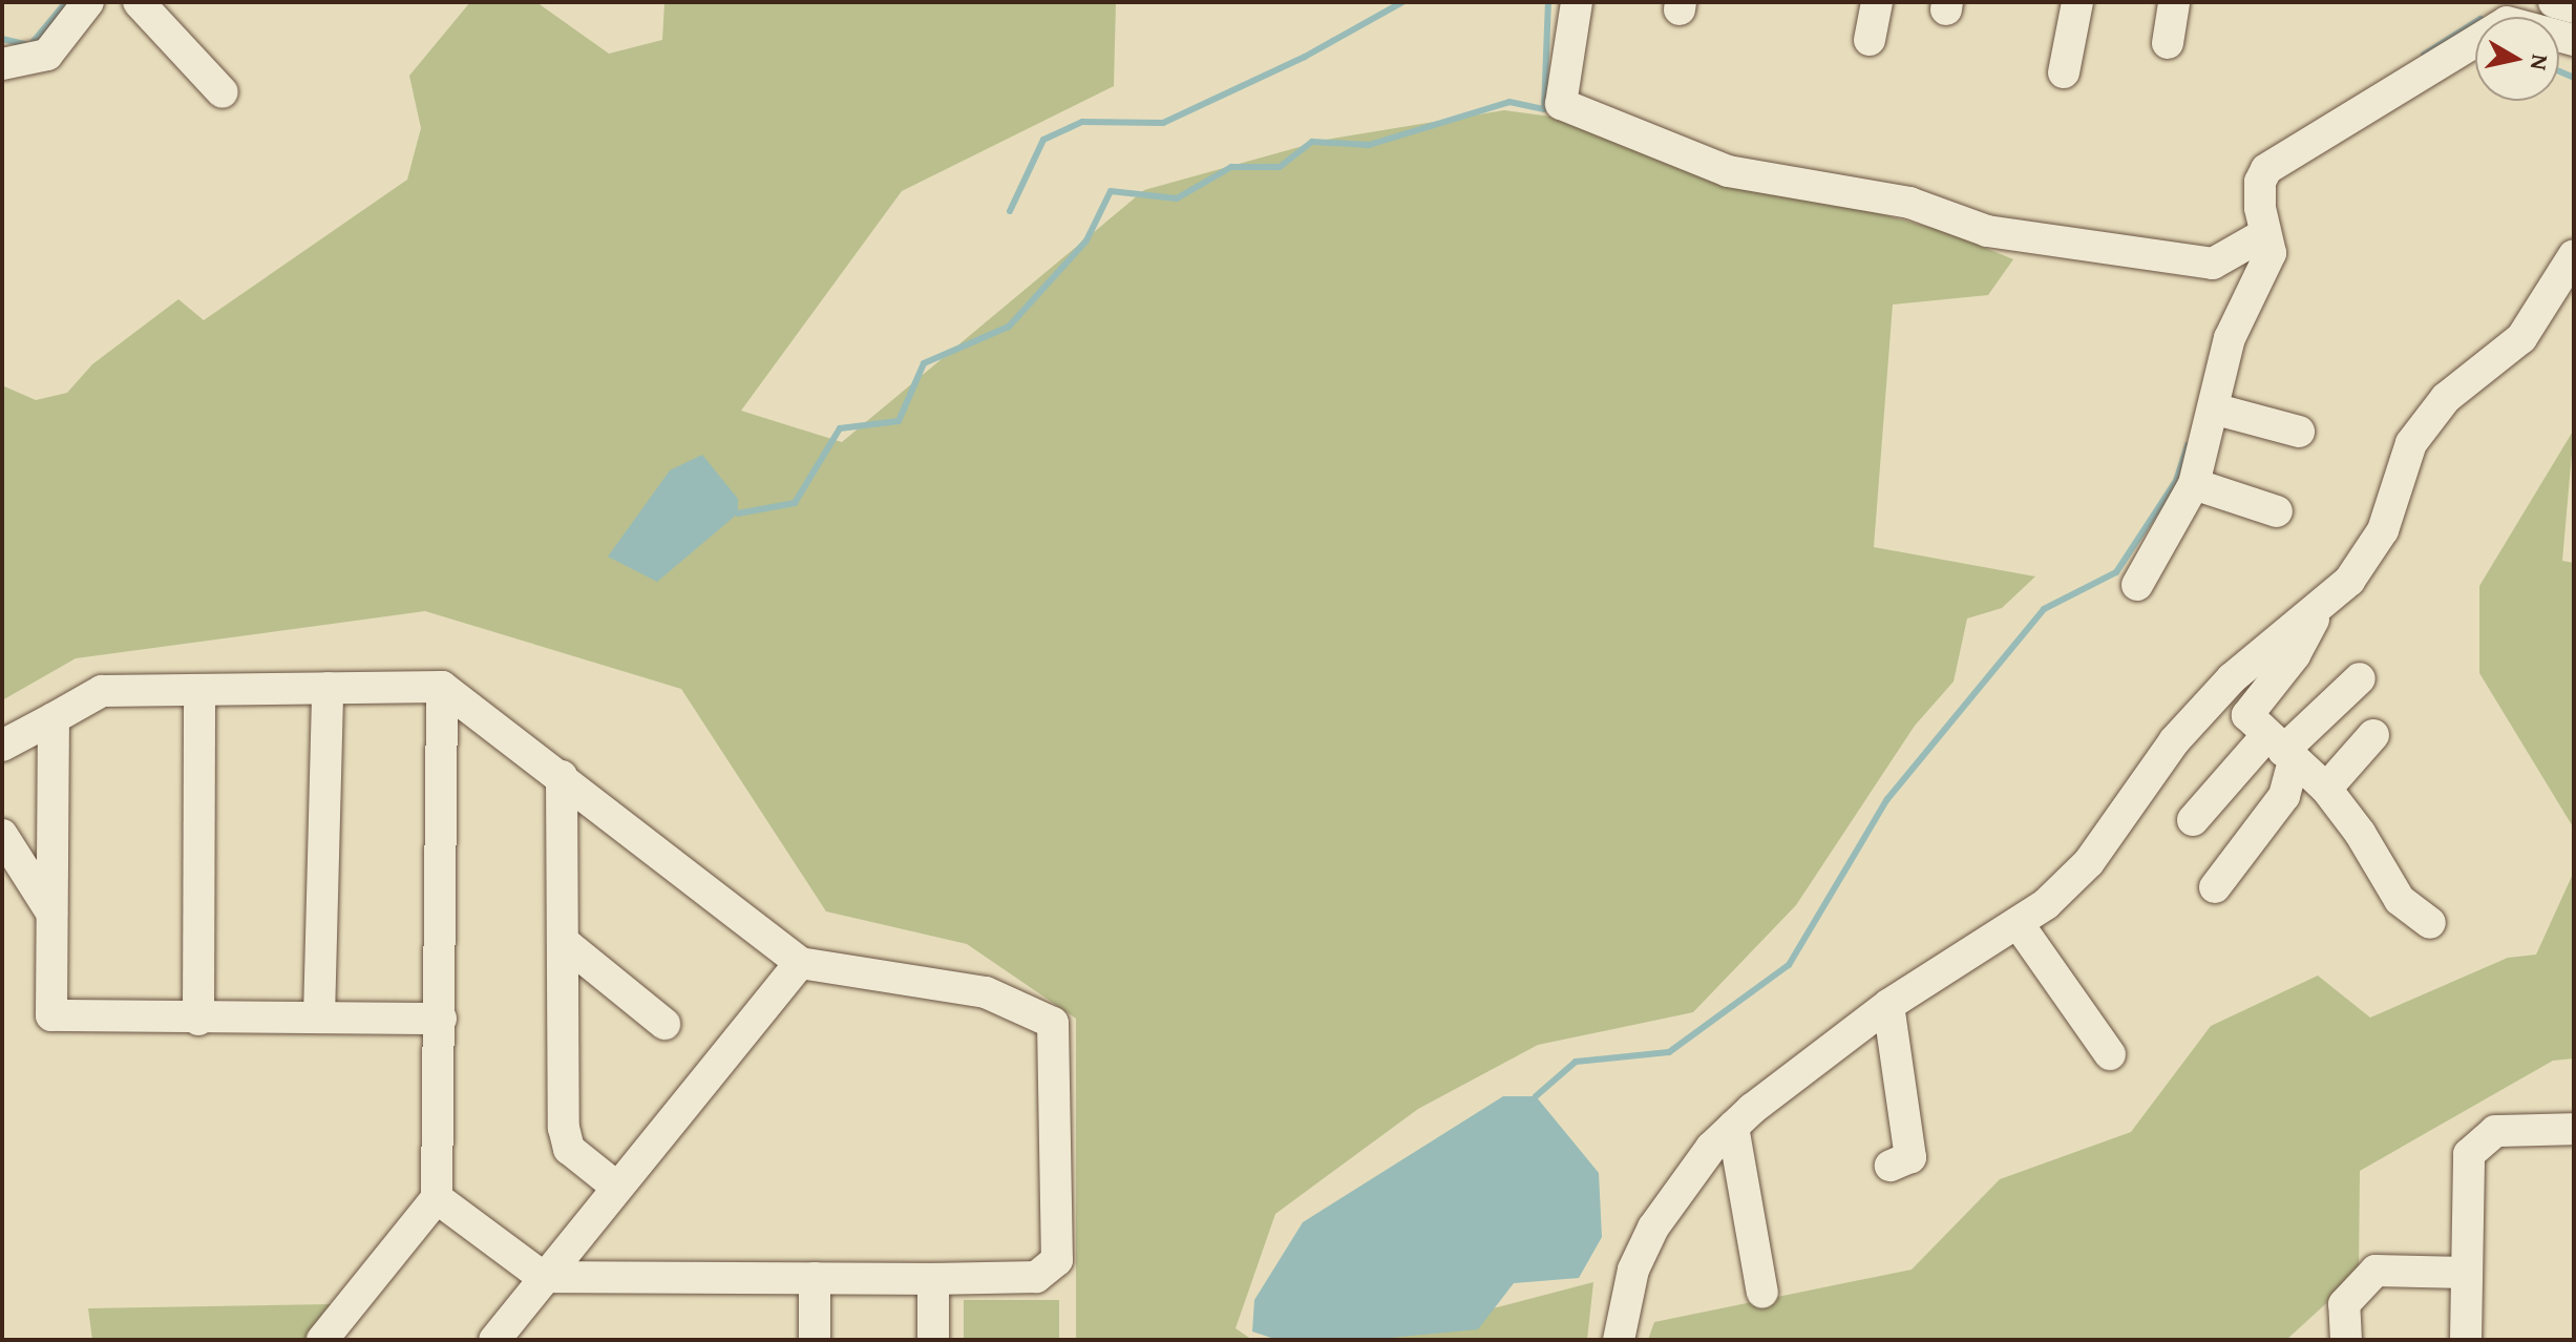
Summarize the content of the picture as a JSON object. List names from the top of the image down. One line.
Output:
{"north":"right"}
